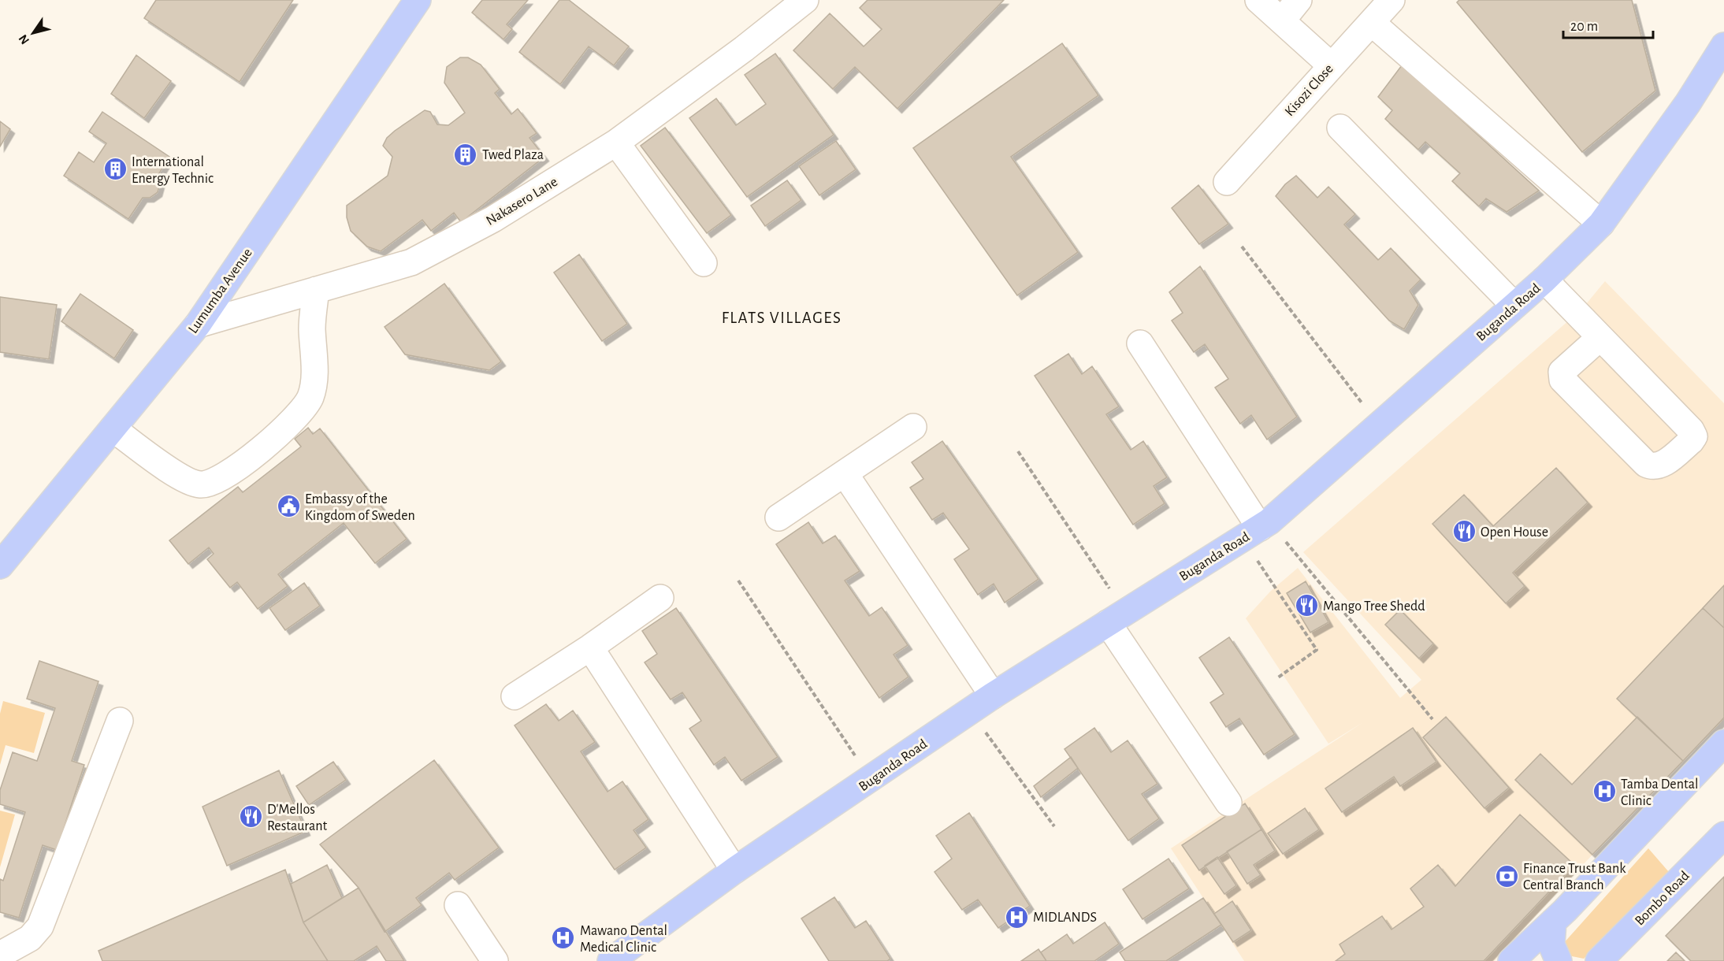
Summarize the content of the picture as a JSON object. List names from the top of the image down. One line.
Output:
{"streets":{"main road":["Lumumba Avenue","Buganda Road","Bombo Road"],"street":["Kisozi Close","Nakasero Lane"]},"crossings":[["Nakasero Lane","Lumumba Avenue"]],"districts":["FLATS VILLAGES"],"places":{"building":["Twed Plaza","International Energy Technic"],"public building":["Embassy of the Kingdom of Sweden"],"restaurant":["Open House","Mango Tree Shedd","D'Mellos Restaurant"],"hospital":["Tamba Dental Clinic","MIDLANDS","Mawano Dental Medical Clinic"],"bank":["Finance Trust Bank Central Branch"]},"scale_bar":"20 m","north":"bottom left"}
